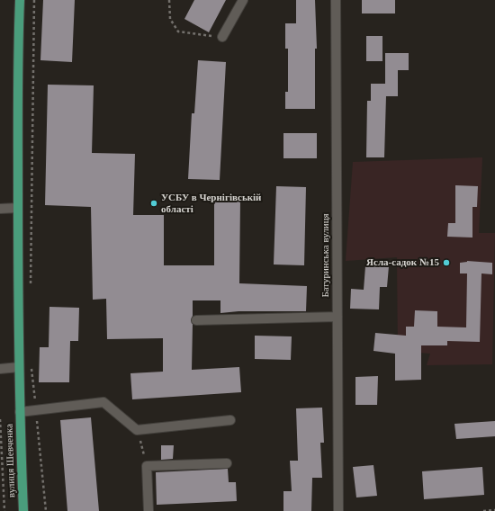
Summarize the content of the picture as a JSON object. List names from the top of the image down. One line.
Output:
{"streets":{"main road":["вулиця Шевченка"],"street":["Батуринська вулиця"]},"places":["УСБУ в Чернігівській області","Ясла-садок №15"]}
